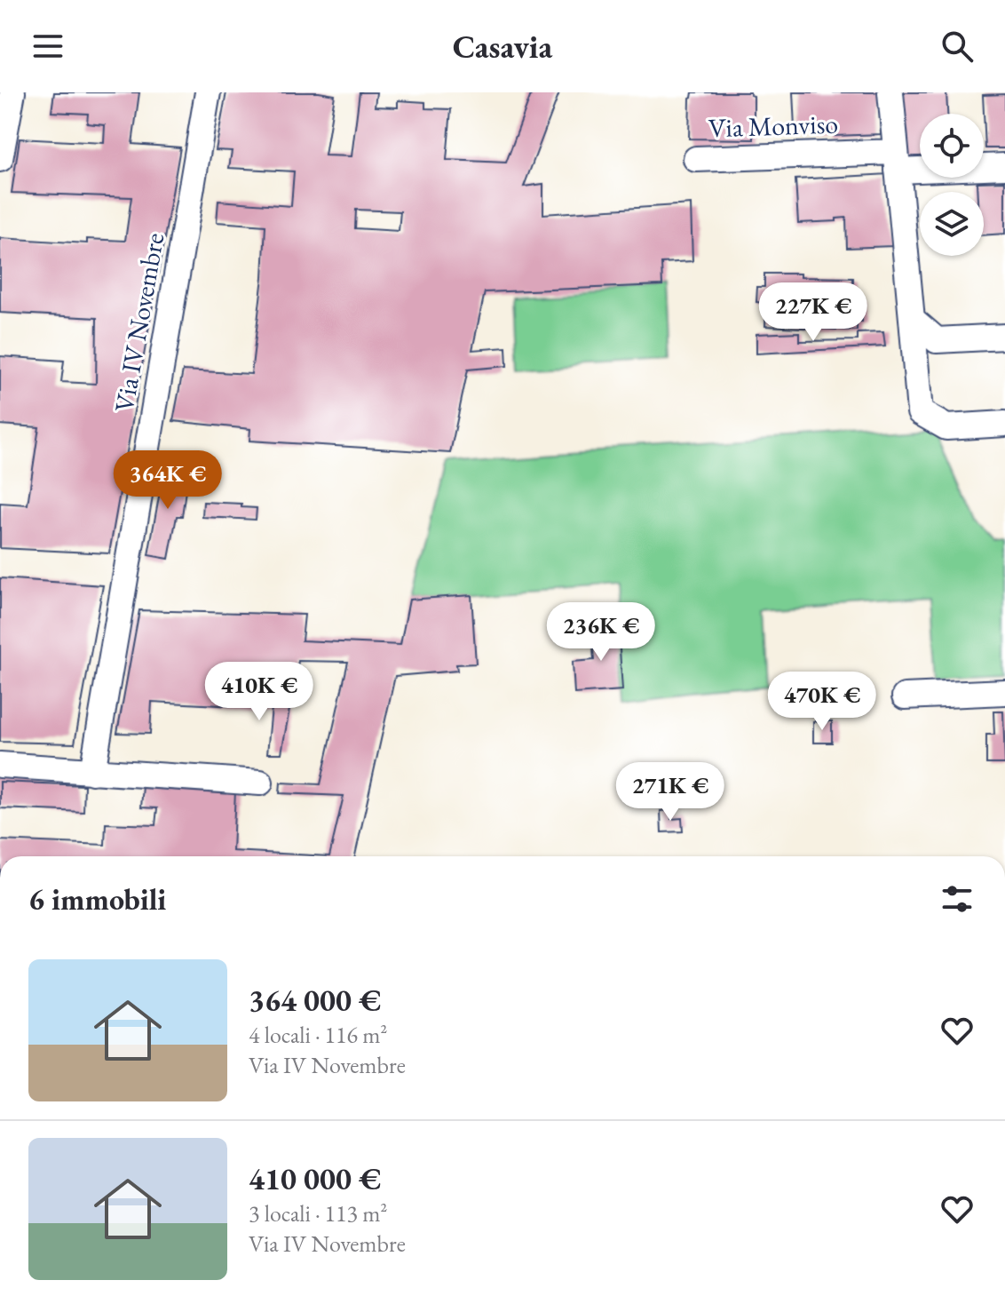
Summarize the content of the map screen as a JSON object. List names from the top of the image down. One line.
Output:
{"streets":{"street":["Via Monviso","Via IV Novembre"]},"page":{"header":"Casavia","price":["227K €","364K €","236K €","410K €","470K €","271K €"],"heading":"6 immobili","list":[{"name":"364 000 €","note":"4 locali · 116 m² · Via IV Novembre"},{"name":"410 000 €","note":"3 locali · 113 m² · Via IV Novembre"}]}}
